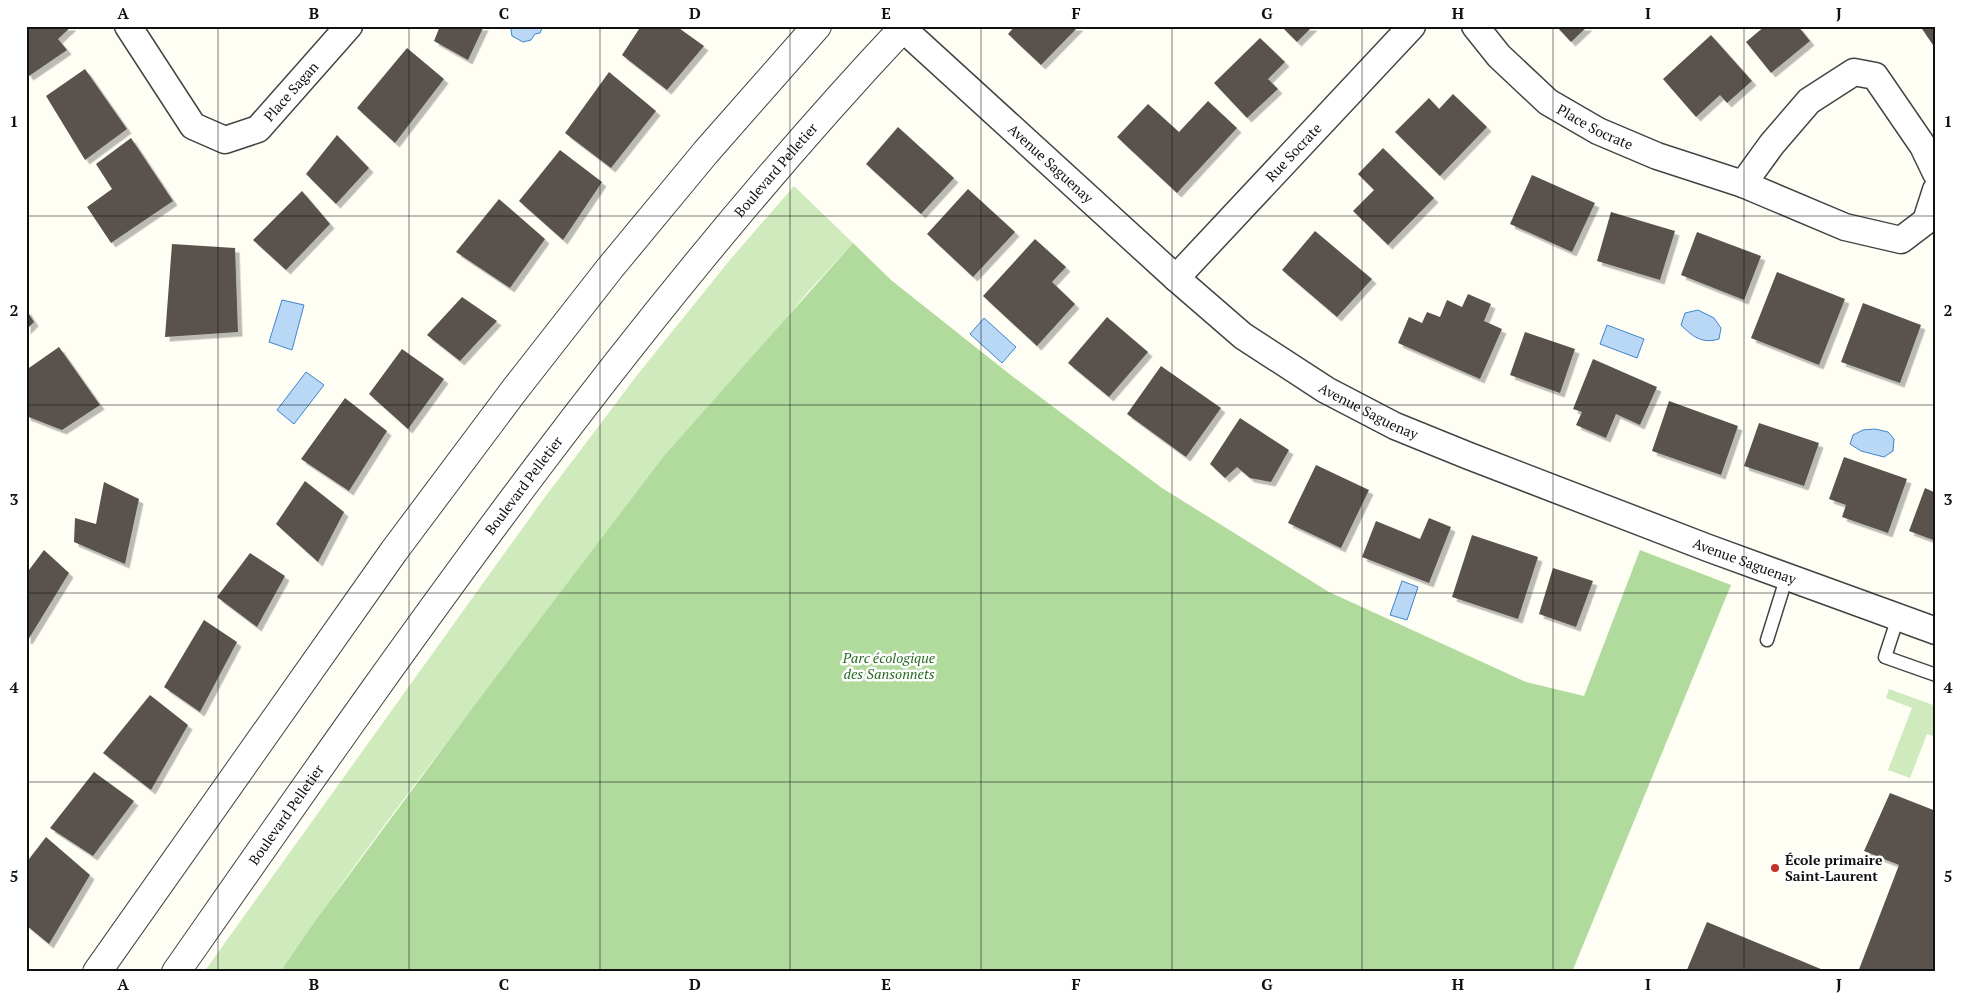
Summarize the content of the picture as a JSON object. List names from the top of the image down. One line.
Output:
{"streets":{"street":["Place Sagan","Place Socrate","Rue Socrate","Avenue Saguenay","Boulevard Pelletier"]},"crossings":[["Rue Socrate","Avenue Saguenay"],["Avenue Saguenay","Boulevard Pelletier"]],"parks":["Parc écologique des Sansonnets"],"places":["École primaire Saint-Laurent"],"grid":{"columns":["A","B","C","D","E","F","G","H","I","J"],"rows":["1","2","3","4","5"]}}
